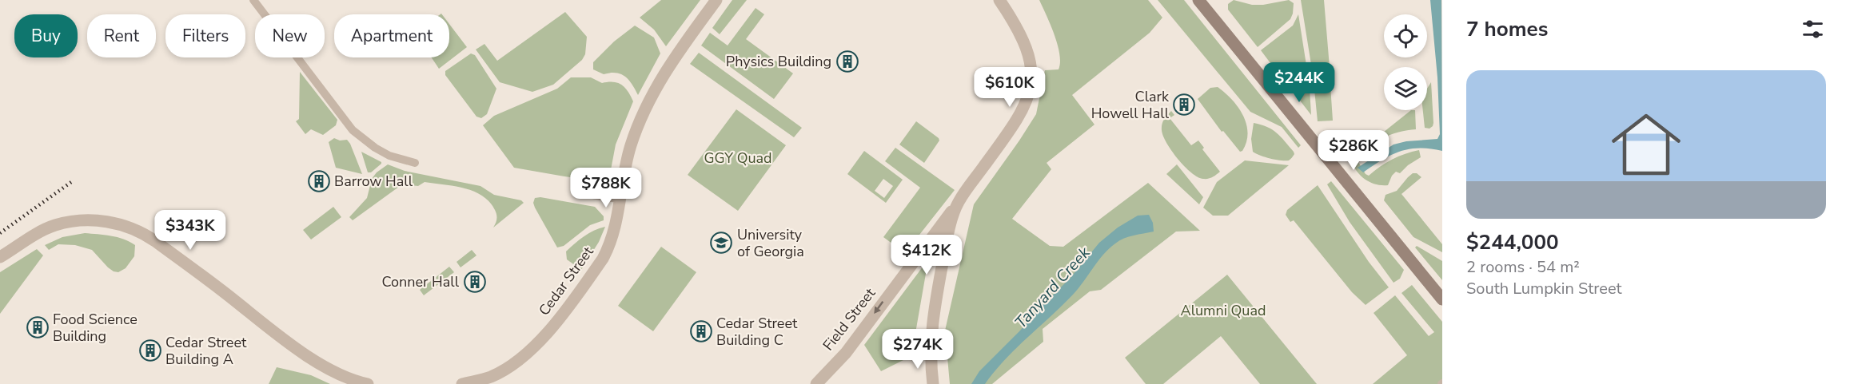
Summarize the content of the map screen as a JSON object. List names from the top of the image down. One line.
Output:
{"streets":{"street":["Cedar Street","Field Street"]},"one_way":["Field Street"],"water":["Tanyard Creek"],"parks":["GGY Quad","Alumni Quad"],"places":{"building":["Physics Building","Clark Howell Hall","Barrow Hall","Conner Hall","Food Science Building","Cedar Street Building C","Cedar Street Building A"],"school or university":["University of Georgia"]},"page":{"heading":"7 homes","chip":["Buy","Rent","Filters","New","Apartment"],"list":[{"name":"$244,000","note":"2 rooms · 54 m² · South Lumpkin Street"}],"price":["$244K","$610K","$286K","$788K","$343K","$412K","$274K"]}}
